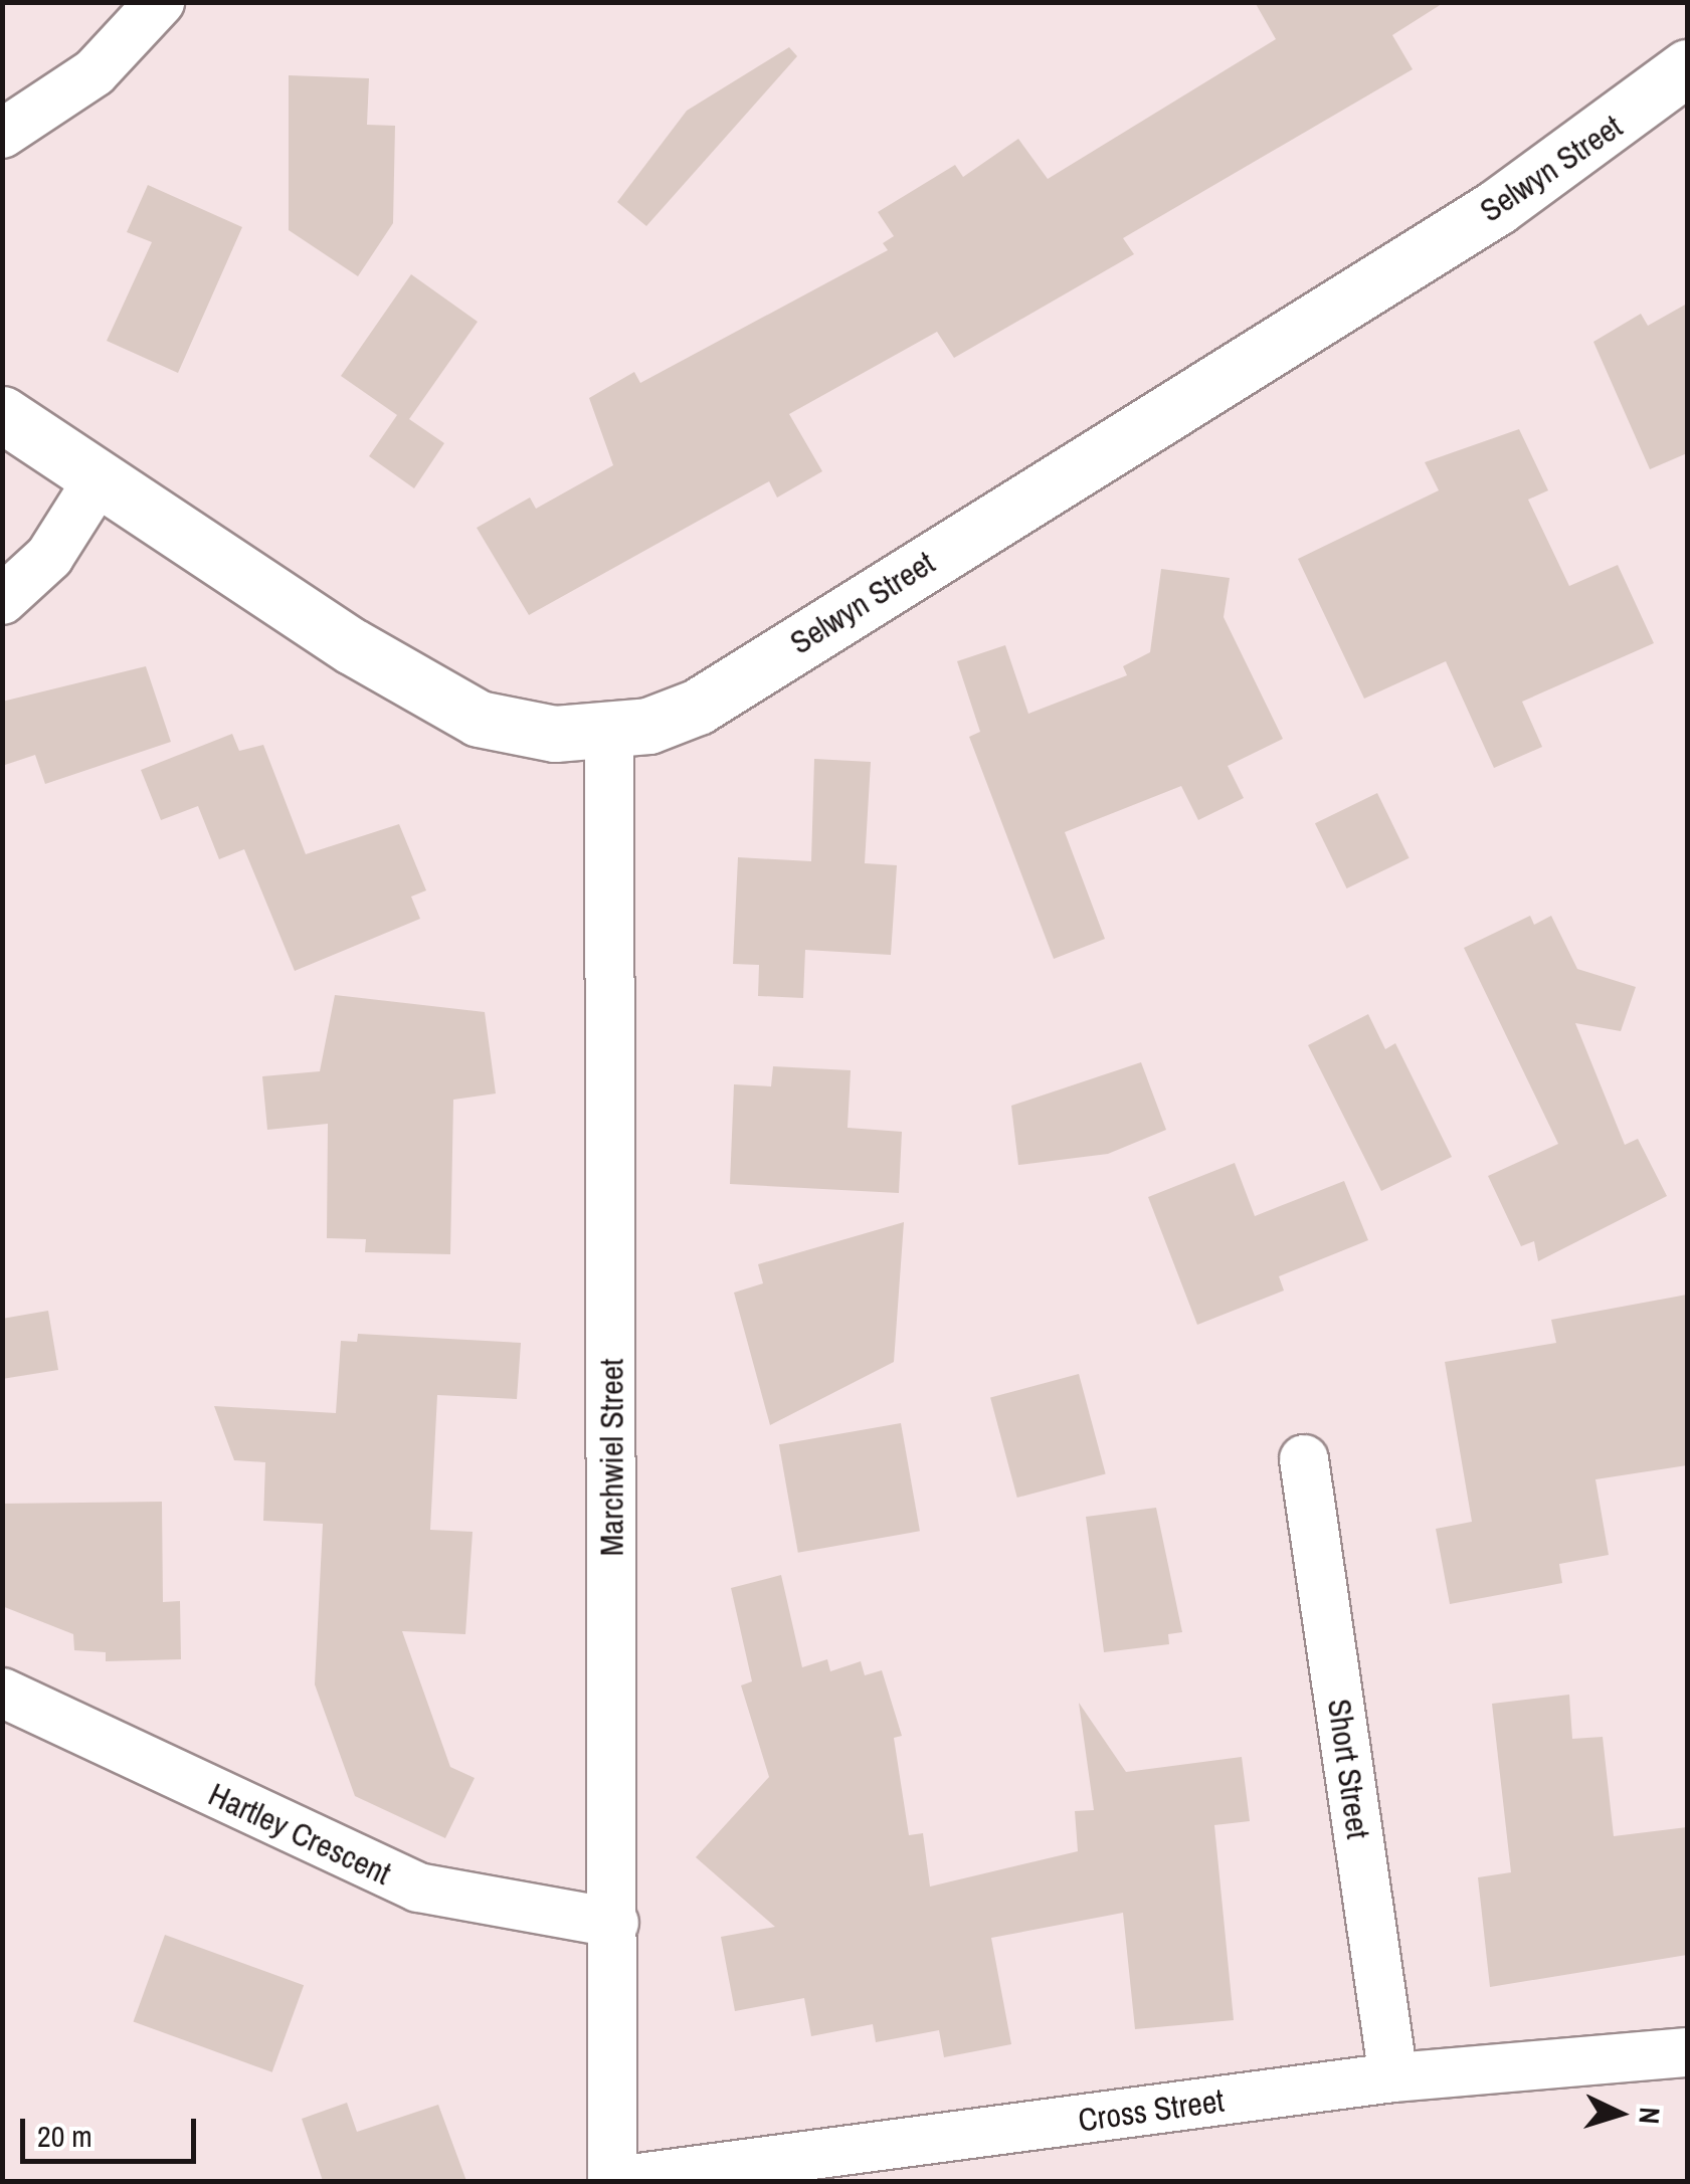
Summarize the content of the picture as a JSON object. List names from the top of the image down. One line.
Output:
{"streets":{"street":["Selwyn Street","Marchwiel Street","Short Street","Hartley Crescent","Cross Street"]},"crossings":[["Selwyn Street","Marchwiel Street"],["Marchwiel Street","Hartley Crescent"],["Marchwiel Street","Cross Street"],["Short Street","Cross Street"]],"scale_bar":"20 m","north":"right"}
